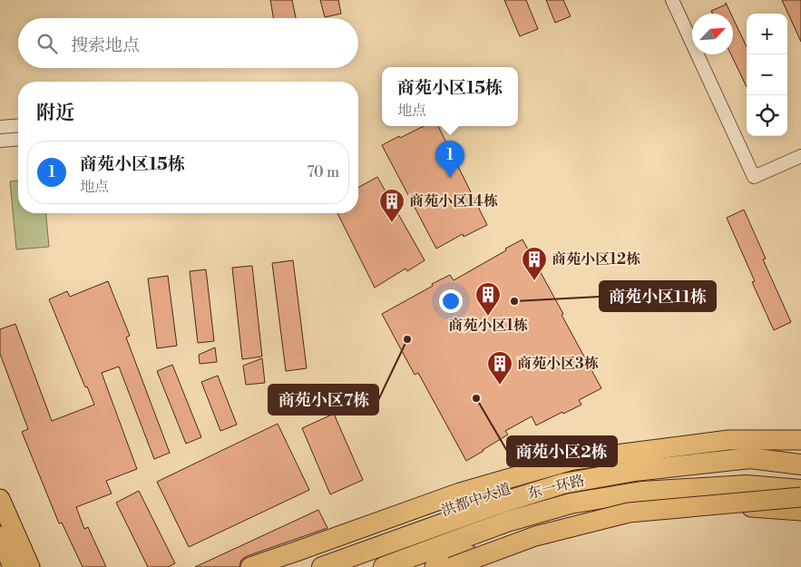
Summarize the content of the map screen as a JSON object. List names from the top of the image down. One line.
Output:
{"streets":{"highway":["东一环路"],"main road":["洪都中大道"]},"places":{"building":["商苑小区14栋","商苑小区12栋","商苑小区1栋","商苑小区3栋"],"other":["商苑小区11栋","商苑小区7栋","商苑小区2栋"]},"north":"top right","page":{"map_buttons":["+","−"],"search":"搜索地点","popup":["商苑小区15栋","地点"],"heading":"附近","pins":"1","list":[{"mark":"1","name":"商苑小区15栋","note":"地点","value":"70 m"}]}}
